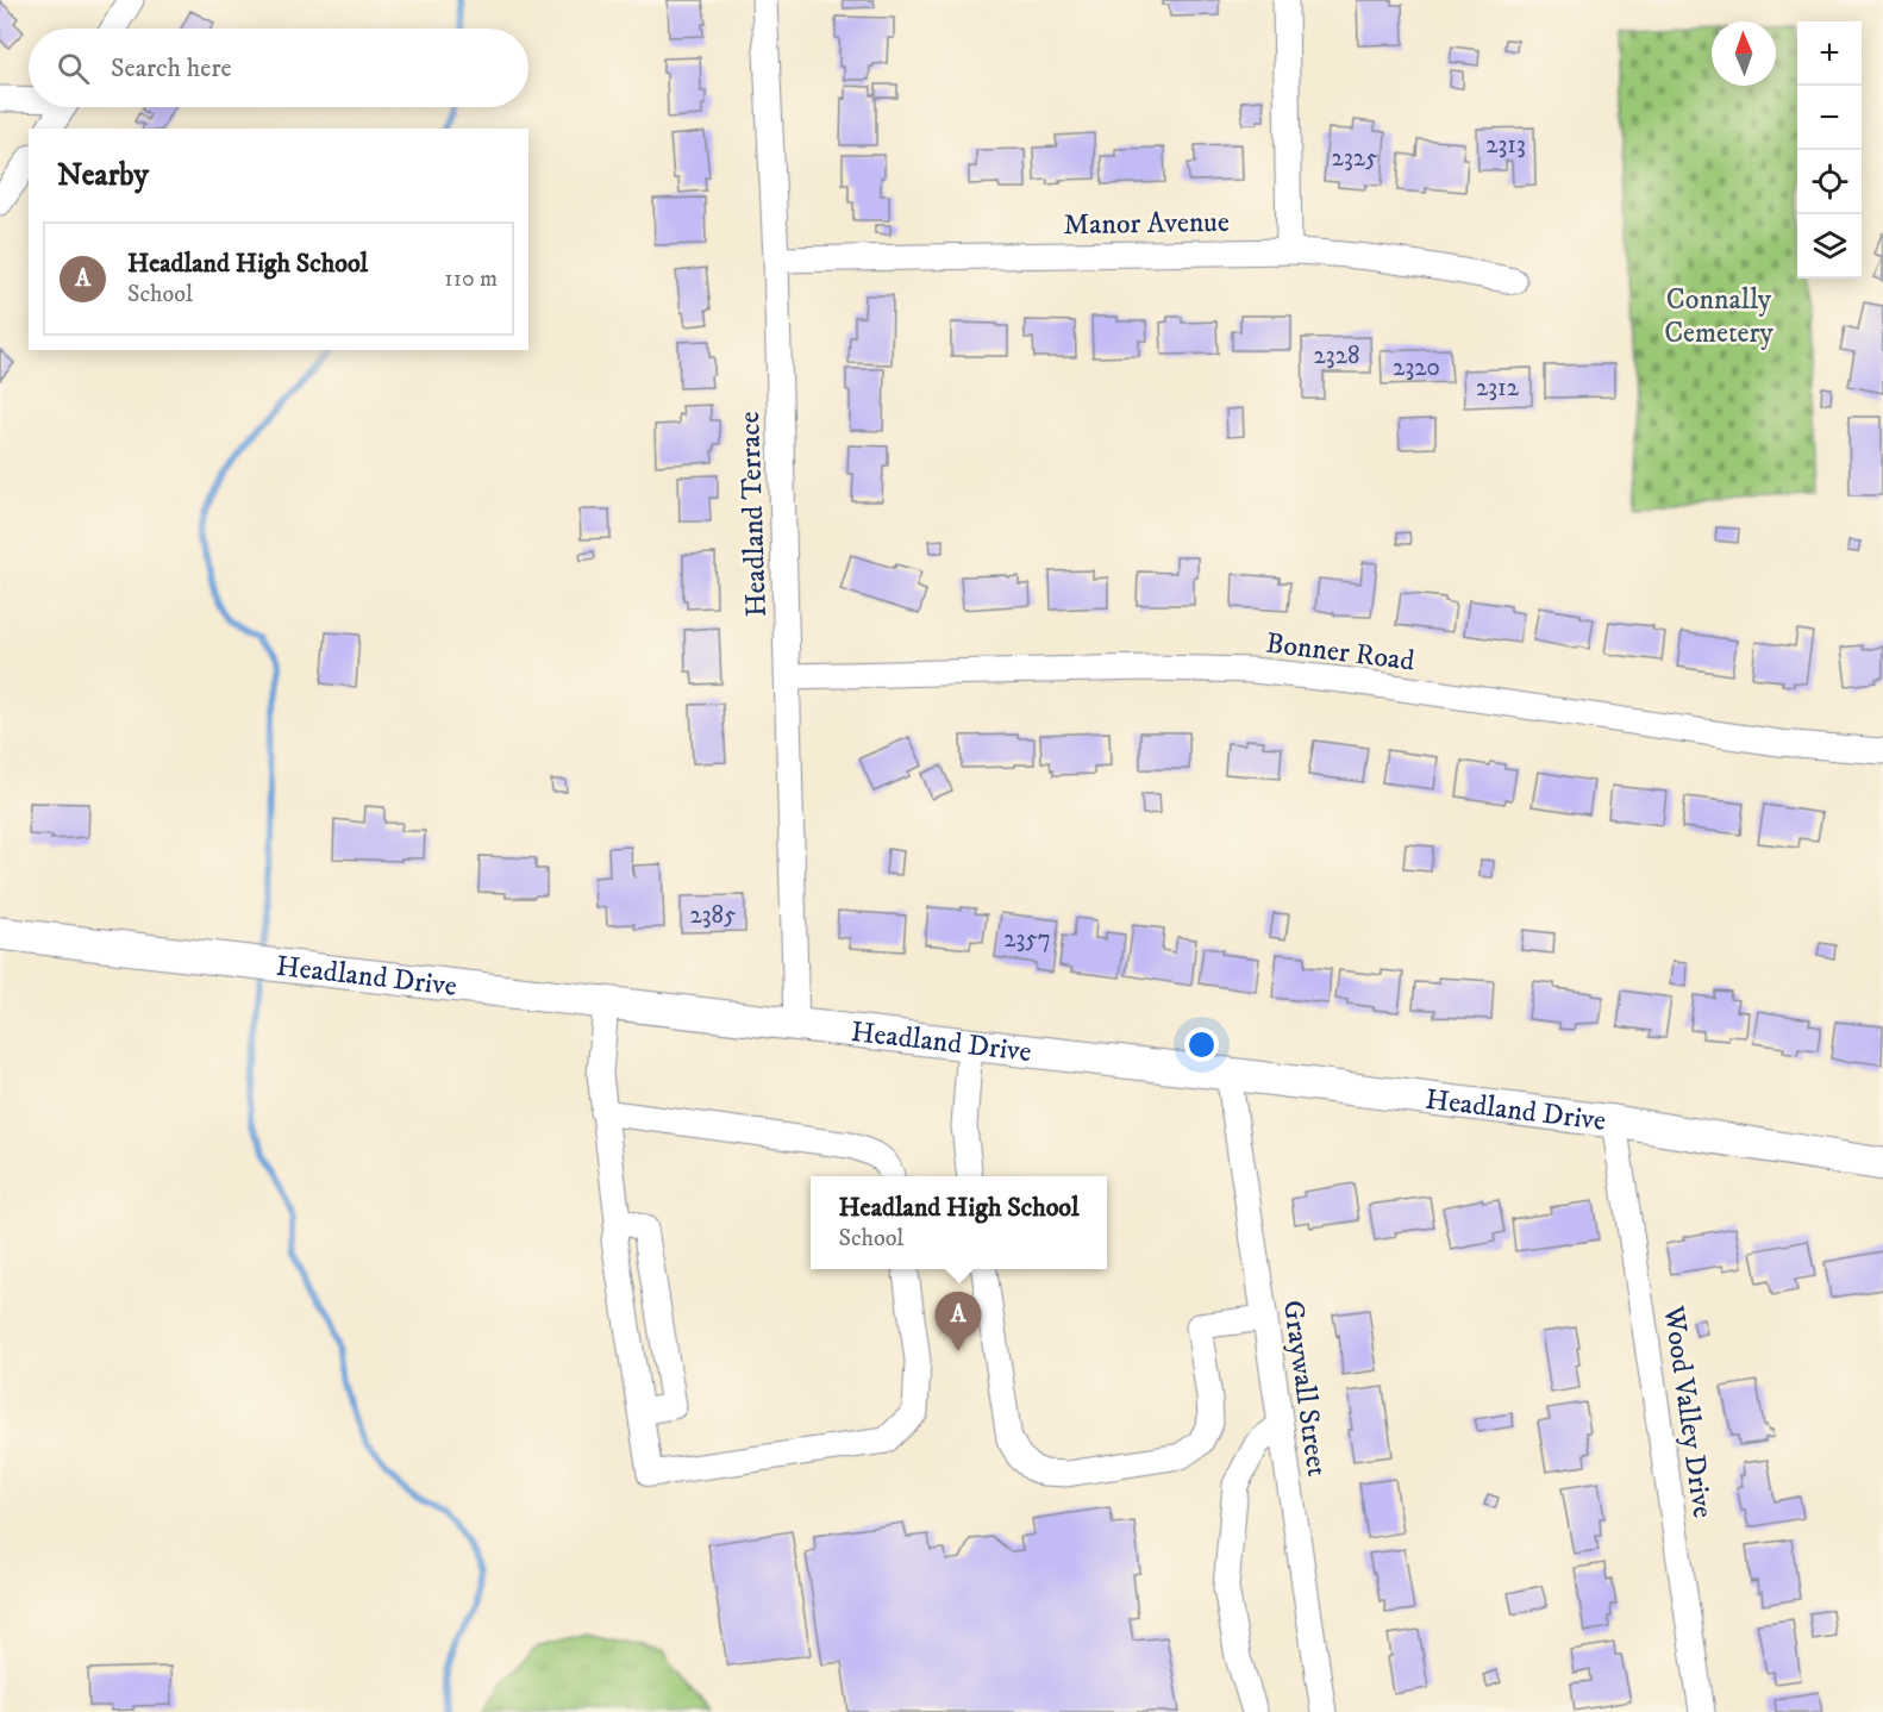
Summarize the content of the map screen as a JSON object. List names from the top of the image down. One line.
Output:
{"streets":{"main road":["Headland Drive"],"street":["Manor Avenue","Headland Terrace","Bonner Road","Graywall Street","Wood Valley Drive"]},"crossings":[["Manor Avenue","Headland Terrace"],["Headland Terrace","Bonner Road"],["Headland Terrace","Headland Drive"],["Headland Drive","Graywall Street"],["Headland Drive","Wood Valley Drive"]],"parks":["Connally Cemetery"],"house_numbers":["2313","2325","2328","2320","2312","2385","2357"],"north":"top","page":{"map_buttons":["+","−"],"search":"Search here","heading":"Nearby","list":[{"mark":"A","name":"Headland High School","note":"School","value":"110 m"}],"popup":["Headland High School","School"],"pins":"A"}}
